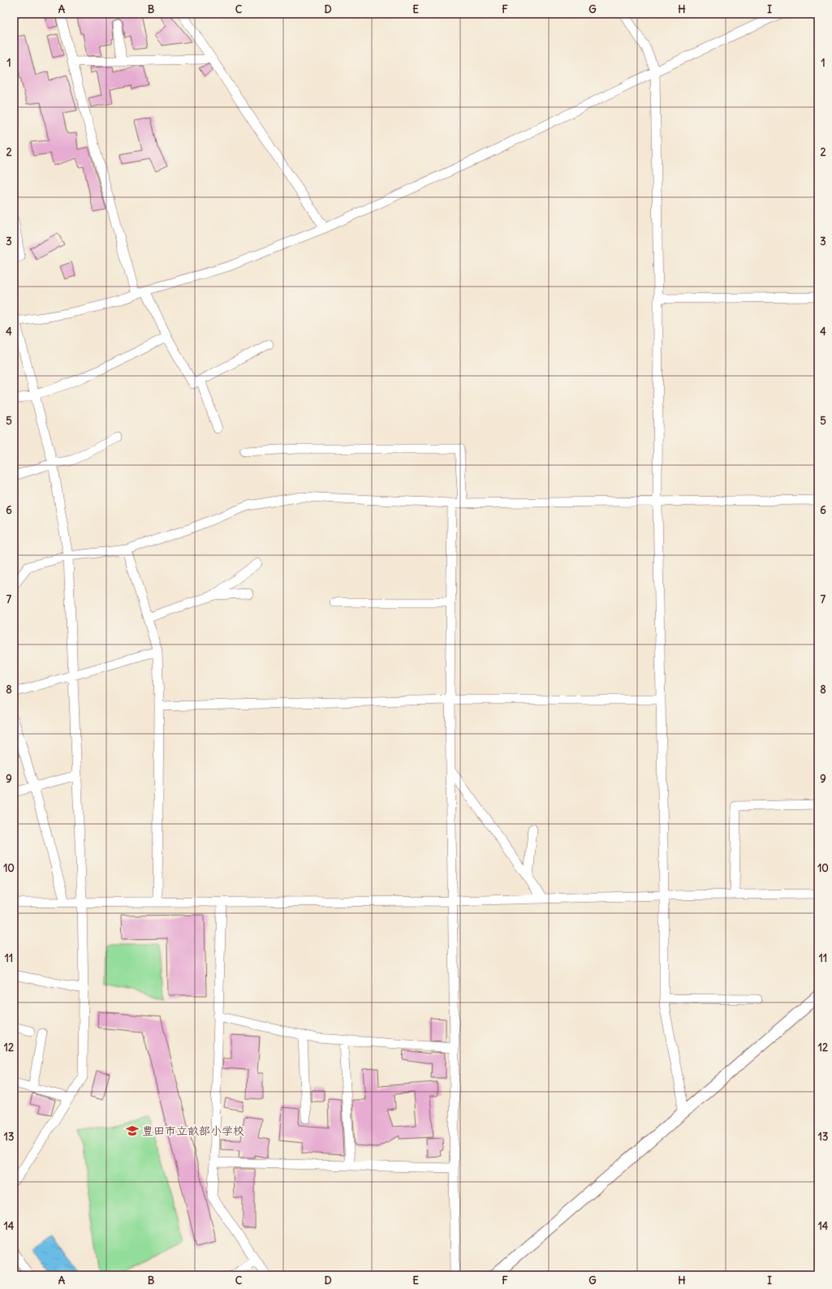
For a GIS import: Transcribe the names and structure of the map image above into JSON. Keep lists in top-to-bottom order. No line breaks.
{"places":{"school or university":["豊田市立畝部小学校"]},"grid":{"columns":["A","B","C","D","E","F","G","H","I"],"rows":["1","2","3","4","5","6","7","8","9","10","11","12","13","14"]}}
